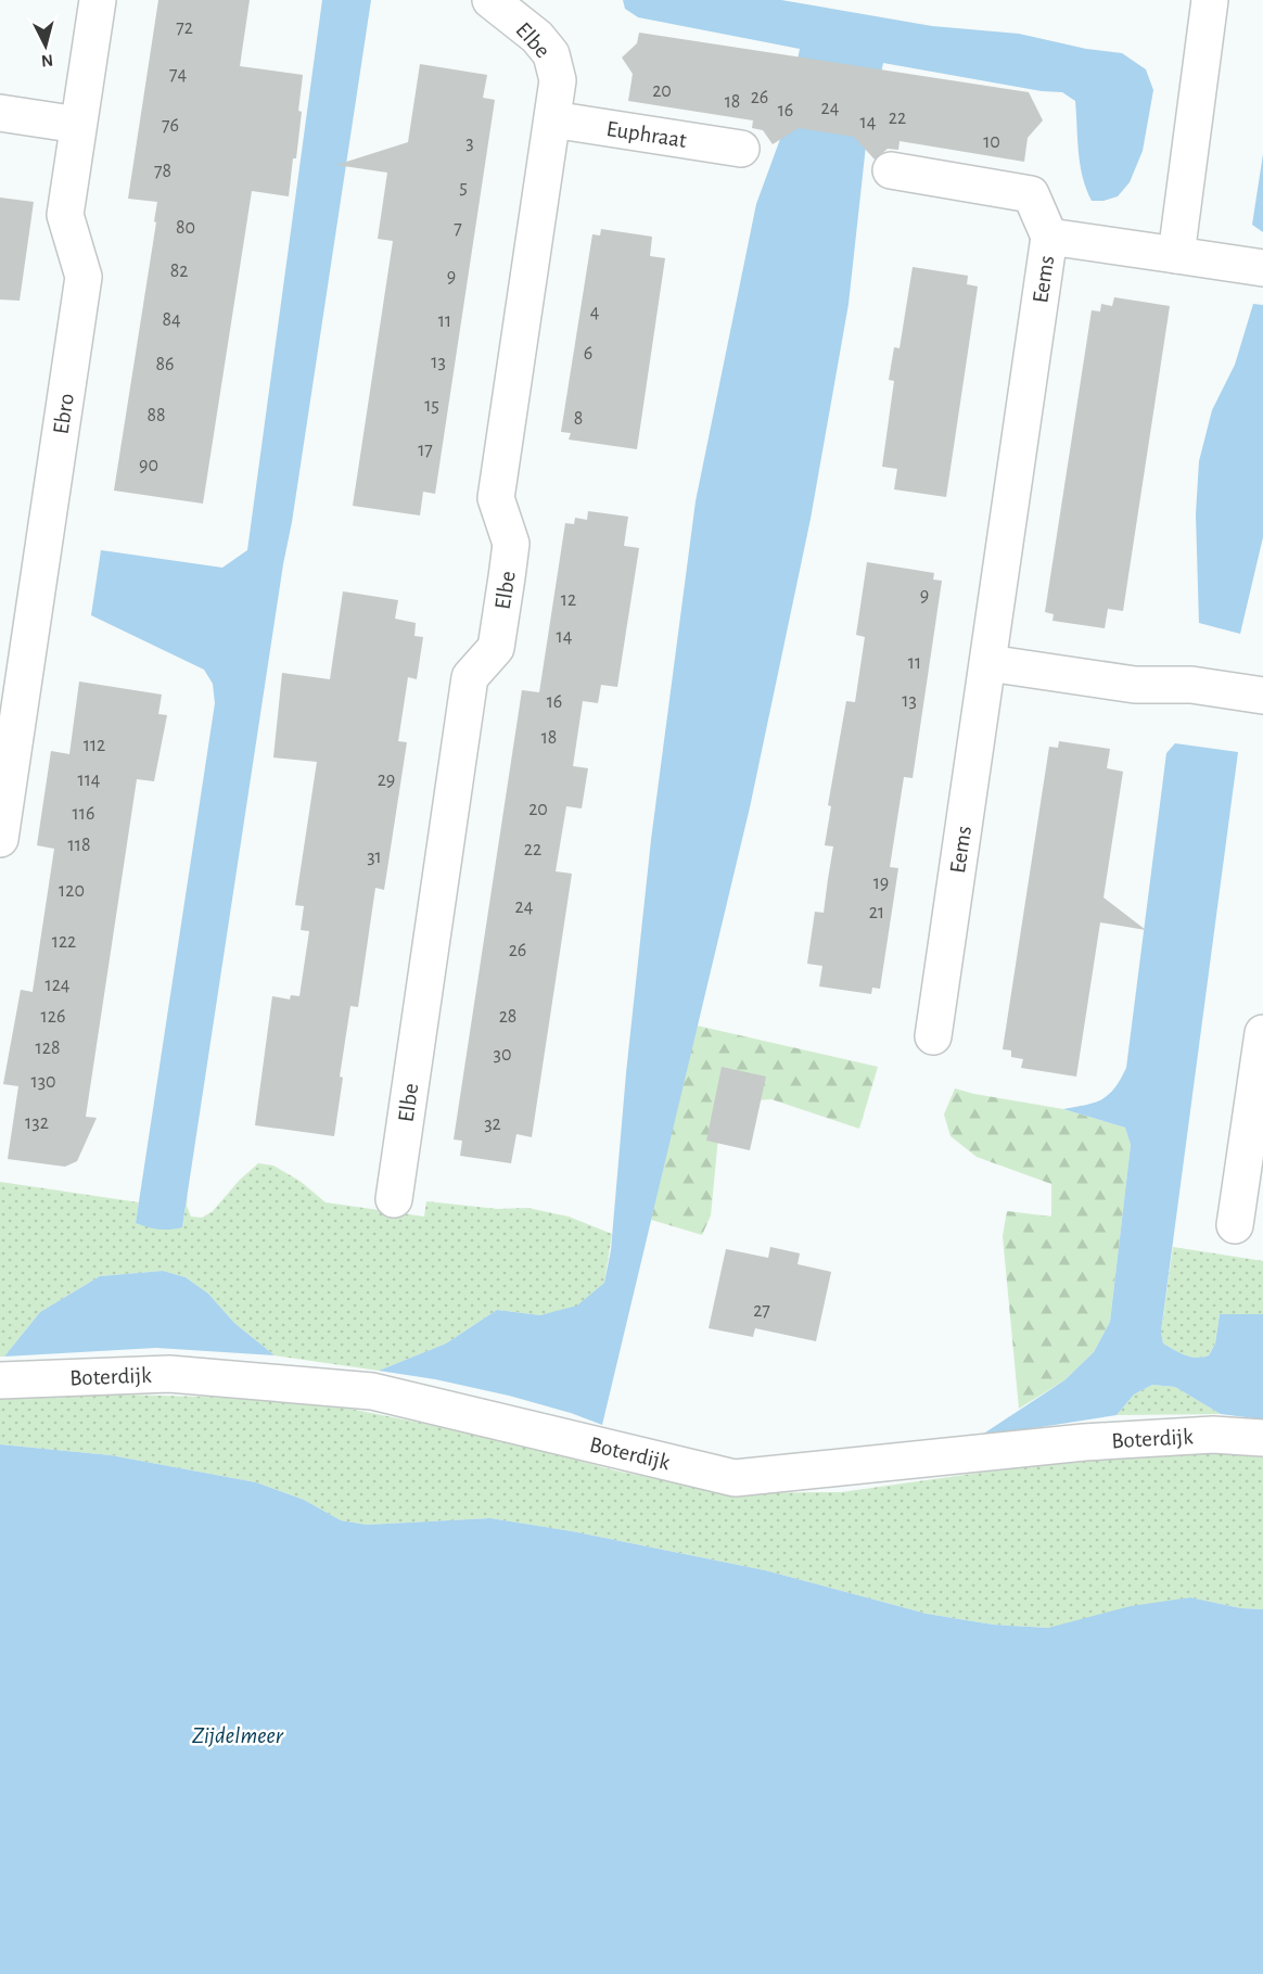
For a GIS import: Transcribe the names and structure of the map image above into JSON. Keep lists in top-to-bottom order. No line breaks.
{"streets":{"street":["Elbe","Euphraat","Eems","Ebro","Boterdijk"]},"crossings":[["Elbe","Euphraat"]],"water":["Zijdelmeer"],"house_numbers":["72","74","20","26","18","24","16","22","14","76","10","3","78","5","80","7","82","9","4","84","11","6","13","86","15","88","8","17","90","9","12","14","11","13","16","18","112","114","29","20","116","118","22","31","19","120","24","21","122","26","124","126","28","128","30","130","132","32","27"],"north":"bottom"}
